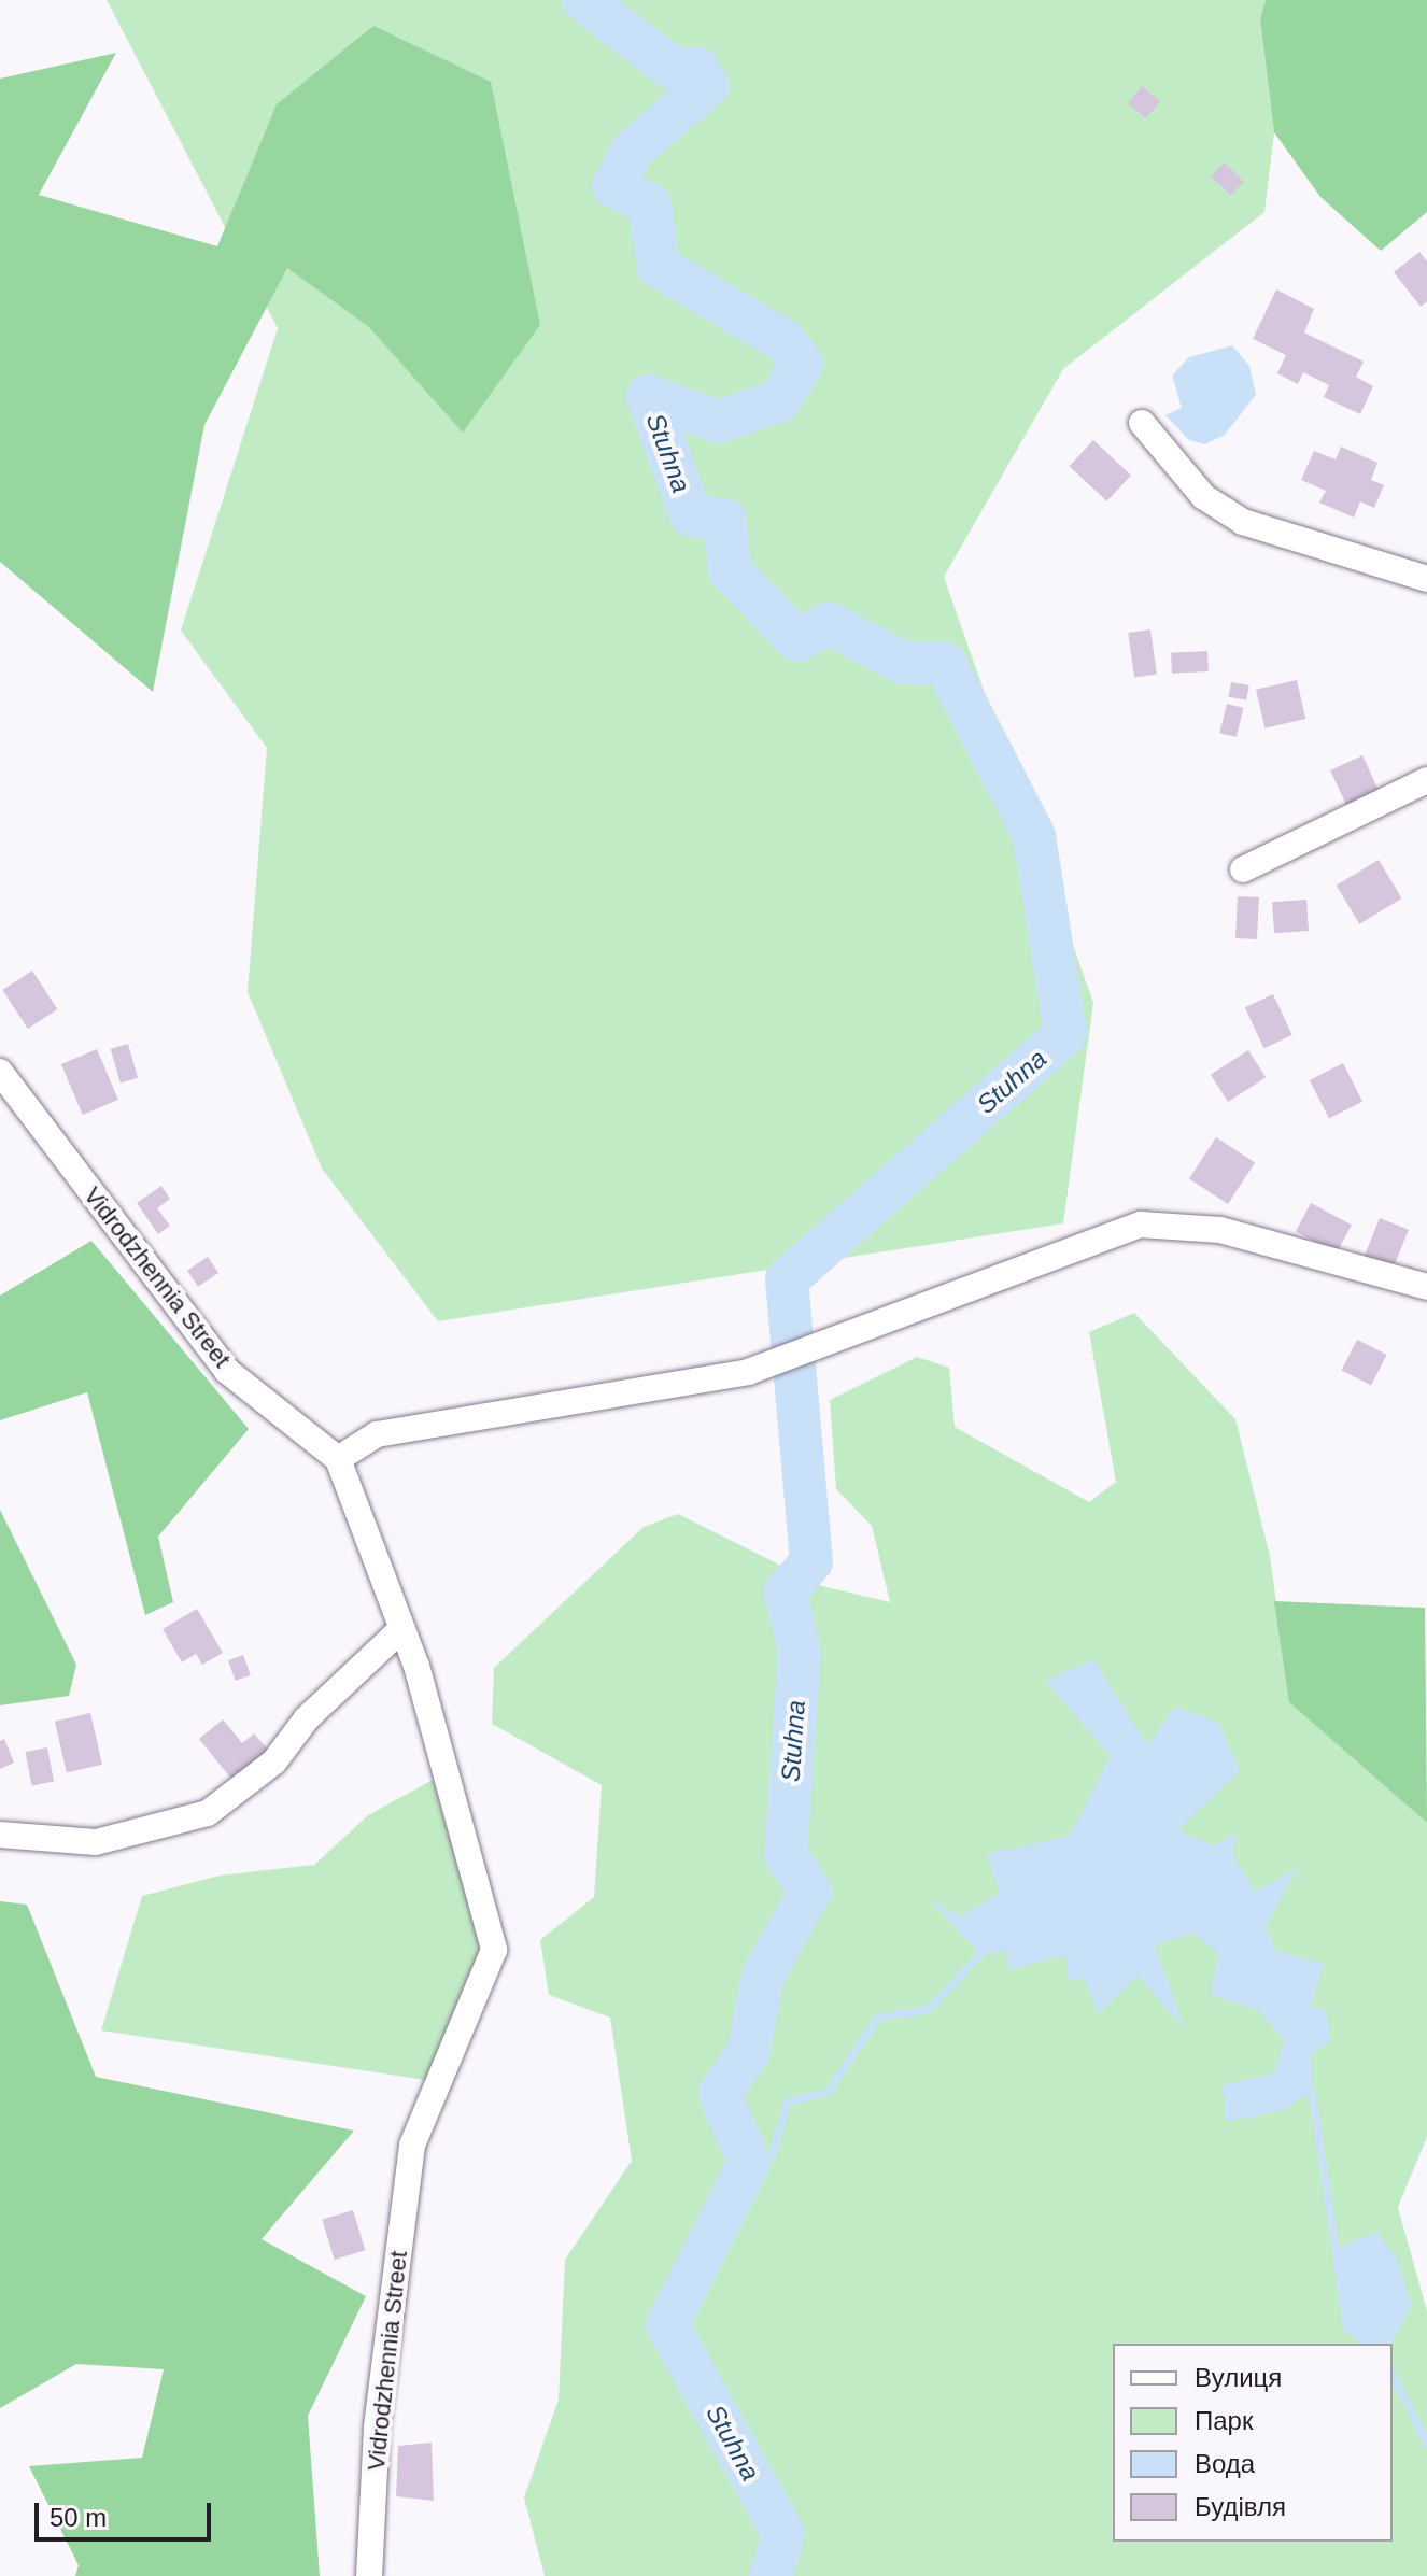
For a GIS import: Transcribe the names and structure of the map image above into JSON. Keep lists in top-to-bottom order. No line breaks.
{"streets":{"street":["Vidrodzhennia Street"]},"water":["Stuhna"],"legend":["Вулиця","Парк","Вода","Будівля"],"scale_bar":"50 m"}
